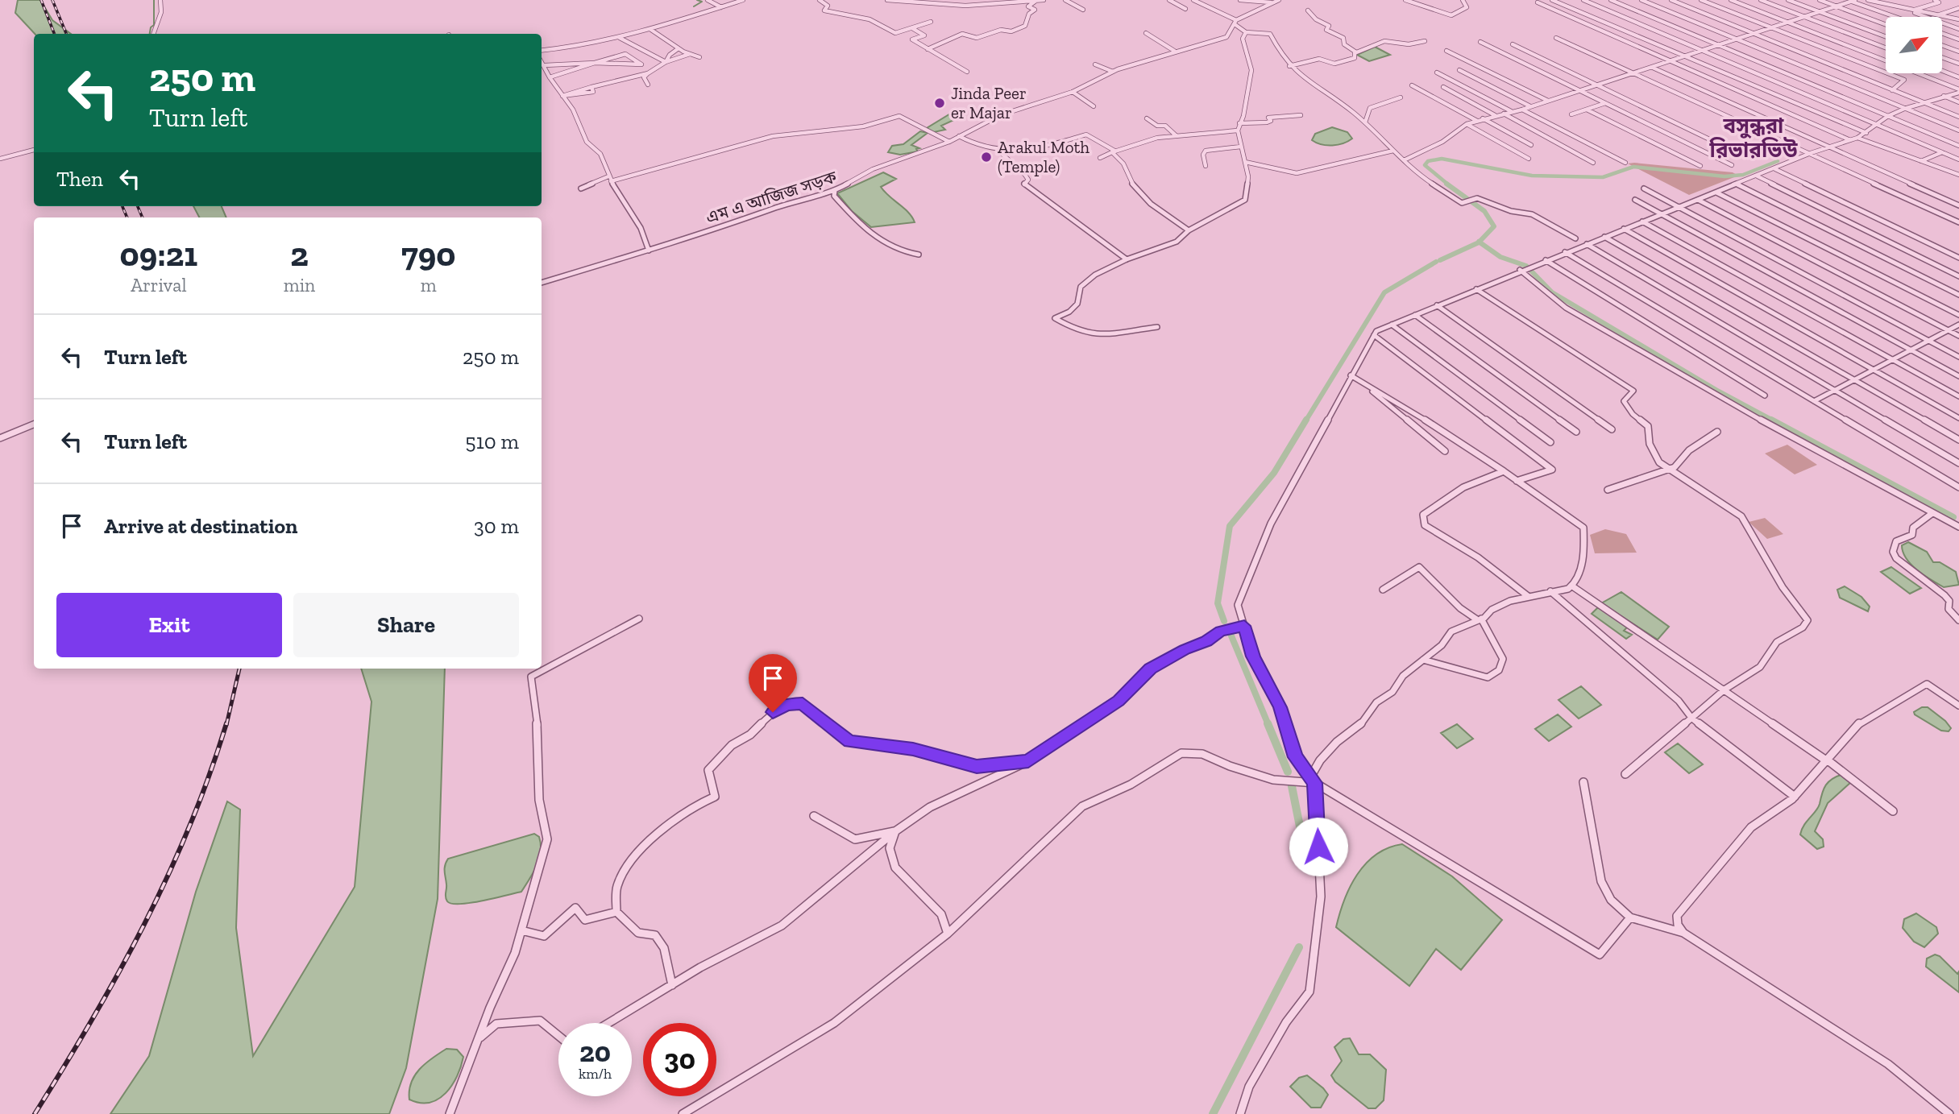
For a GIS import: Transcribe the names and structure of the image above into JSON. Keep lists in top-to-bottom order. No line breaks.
{"streets":{"street":["এম এ আজিজ সড়ক"]},"districts":["বসুন্ধরা রিভারভিউ"],"places":["Jinda Peer er Majar","Arakul Moth (Temple)"],"north":"top right","page":{"turn":["250 m","Turn left"],"then":"Then","eta":["09:21","Arrival","2","min","790","m"],"list":[{"name":"Turn left","value":"250 m"},{"name":"Turn left","value":"510 m"},{"name":"Arrive at destination","value":"30 m"}],"buttons":["Exit","Share"],"speed":"20 km/h","limit":"30"}}
